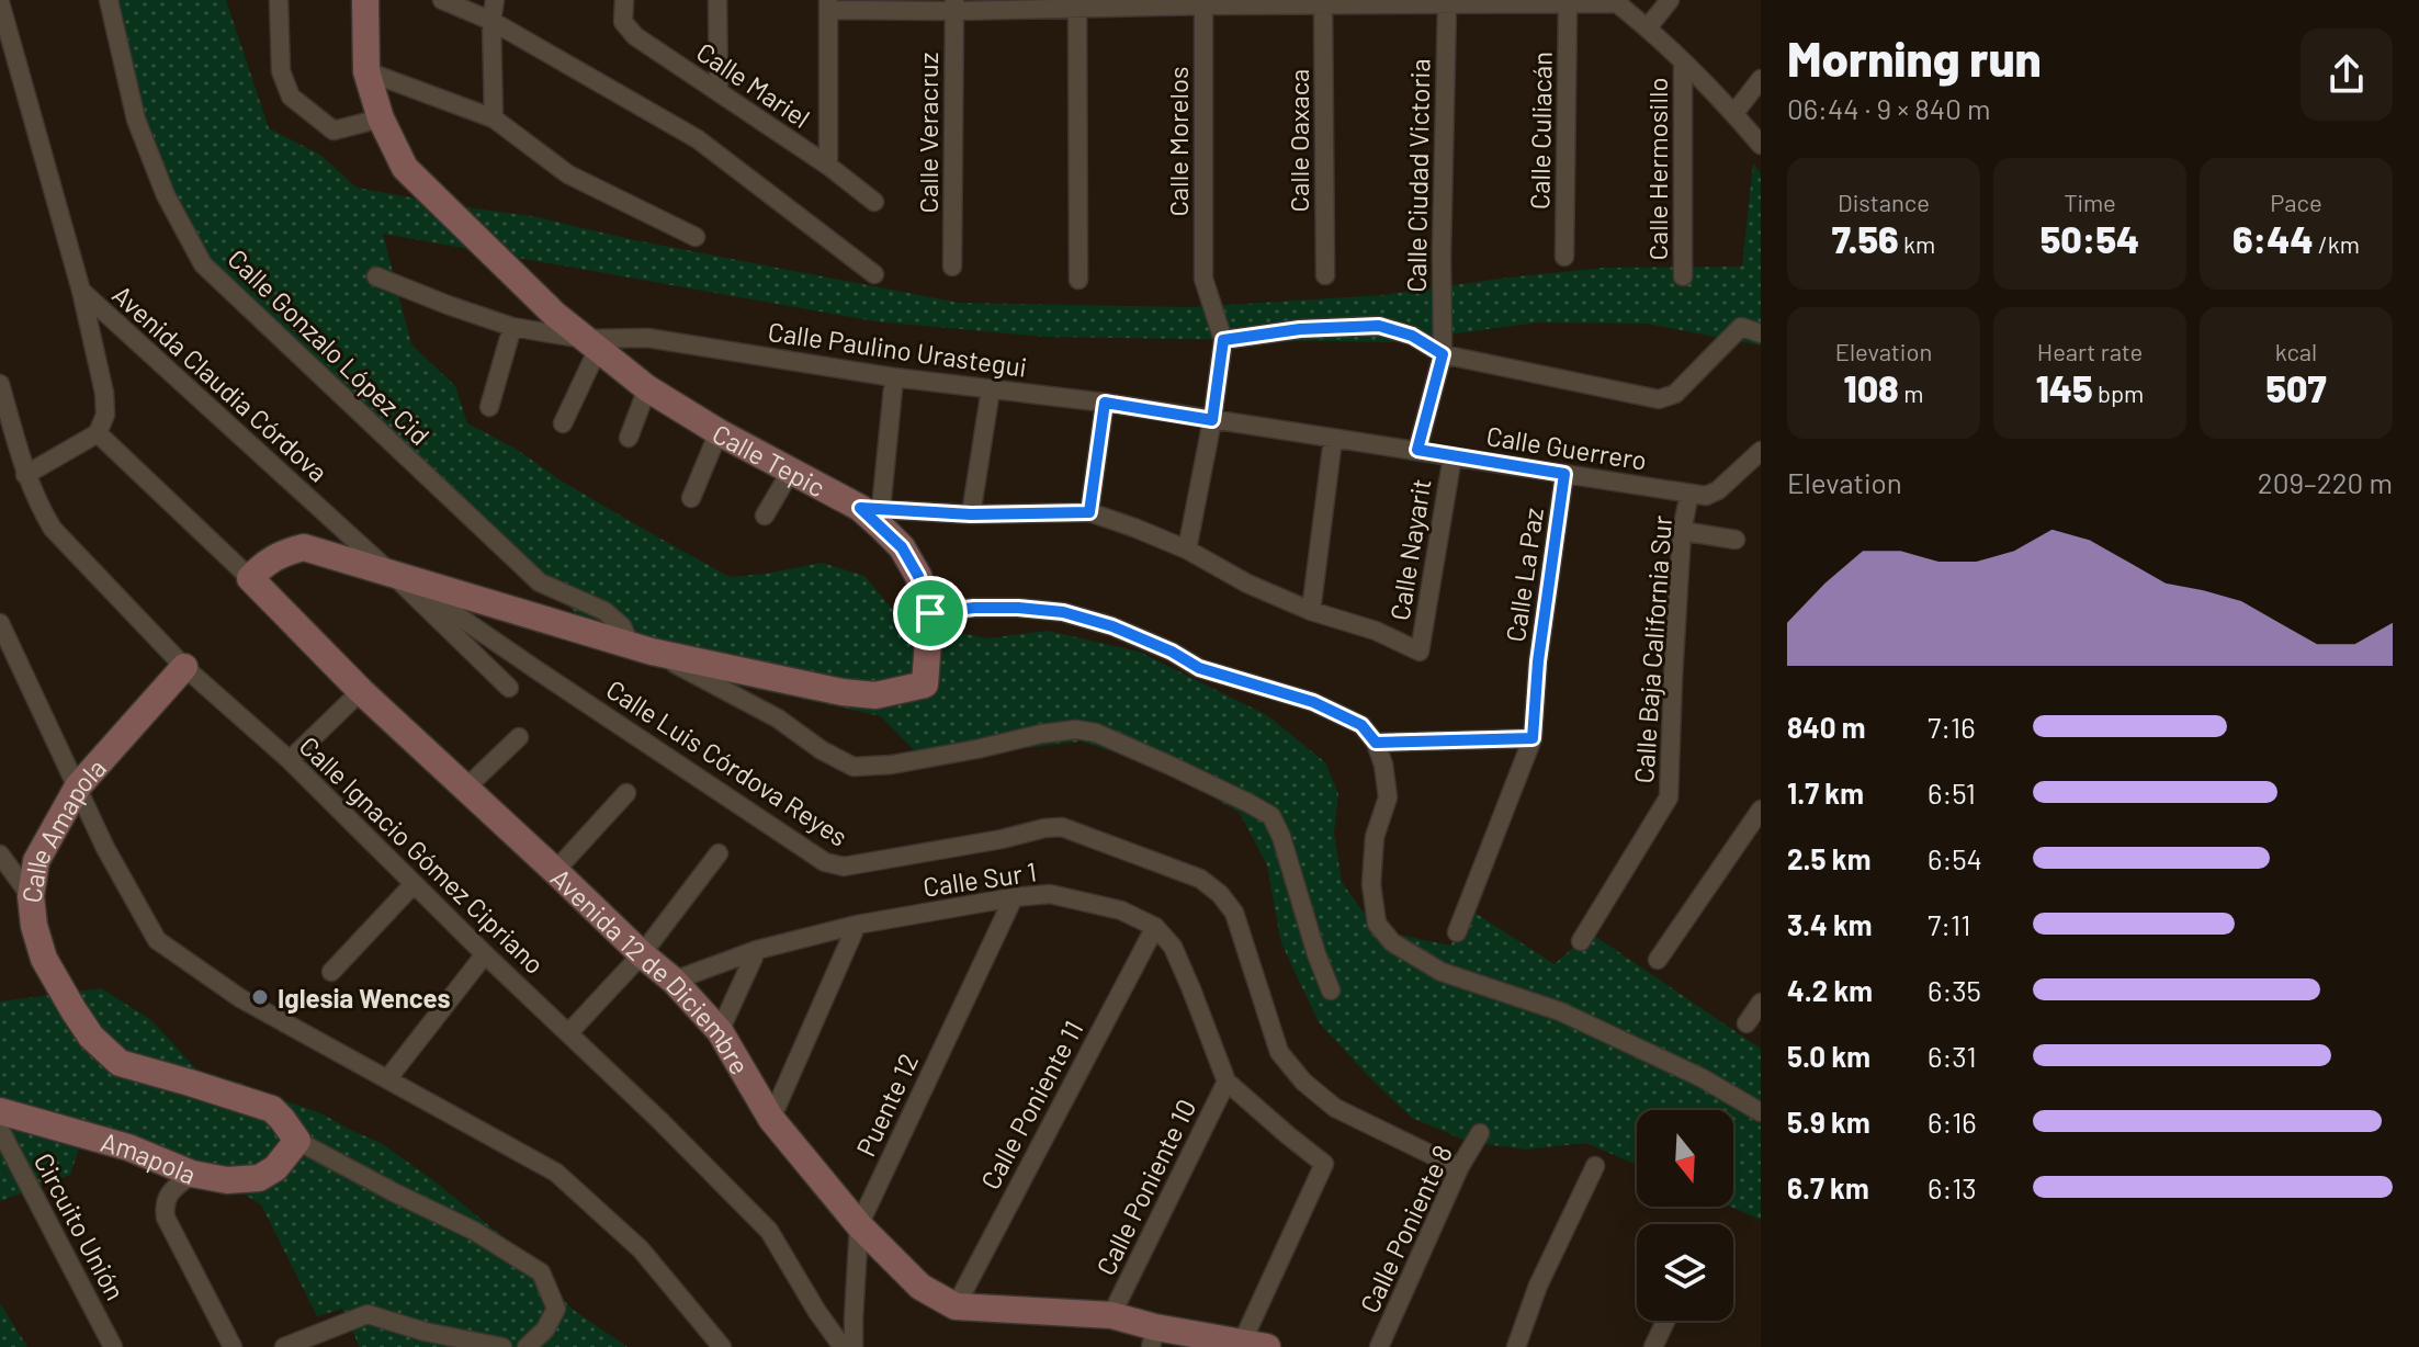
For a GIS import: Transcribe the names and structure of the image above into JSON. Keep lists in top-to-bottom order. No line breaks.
{"streets":{"street":["Calle Mariel","Calle Culiacán","Calle Veracruz","Calle Oaxaca","Calle Morelos","Calle Hermosillo","Calle Ciudad Victoria","Calle Gonzalo López Cid","Calle Paulino Urastegui","Avenida Claudia Córdova","Calle Guerrero","Calle Tepic","Calle Nayarit","Calle La Paz","Calle Baja California Sur","Calle Luis Córdova Reyes","Calle Amapola","Calle Ignacio Gómez Cipriano","Calle Sur 1","Avenida 12 de Diciembre","Puente 12","Calle Poniente 11","Amapola","Calle Poniente 10","Circuito Unión","Calle Poniente 8"]},"crossings":[["Calle Ciudad Victoria","Calle Paulino Urastegui"],["Calle Ciudad Victoria","Calle Guerrero"],["Calle Paulino Urastegui","Calle Guerrero"],["Calle Paulino Urastegui","Calle Tepic"],["Calle Guerrero","Calle Nayarit"],["Calle Guerrero","Calle La Paz"],["Calle Guerrero","Calle Baja California Sur"],["Calle Tepic","Calle Nayarit"],["Calle Luis Córdova Reyes","Calle Poniente 8"],["Calle Amapola","Calle Ignacio Gómez Cipriano"],["Calle Amapola","Amapola"],["Calle Sur 1","Avenida 12 de Diciembre"],["Calle Sur 1","Puente 12"],["Calle Sur 1","Calle Poniente 11"],["Avenida 12 de Diciembre","Puente 12"],["Avenida 12 de Diciembre","Calle Poniente 11"],["Avenida 12 de Diciembre","Calle Poniente 10"]],"places":["Iglesia Wences"],"north":"bottom","page":{"heading":["Morning run","06:44 · 9 × 840 m"],"stats":[["Distance","7.56 km"],["Time","50:54"],["Pace","6:44 /km"],["Elevation","108 m"],["Heart rate","145 bpm"],["kcal","507"]],"chart":["Elevation","209–220 m"],"list":[{"name":"840 m","note":"7:16"},{"name":"1.7 km","note":"6:51"},{"name":"2.5 km","note":"6:54"},{"name":"3.4 km","note":"7:11"},{"name":"4.2 km","note":"6:35"},{"name":"5.0 km","note":"6:31"},{"name":"5.9 km","note":"6:16"},{"name":"6.7 km","note":"6:13"}]}}
